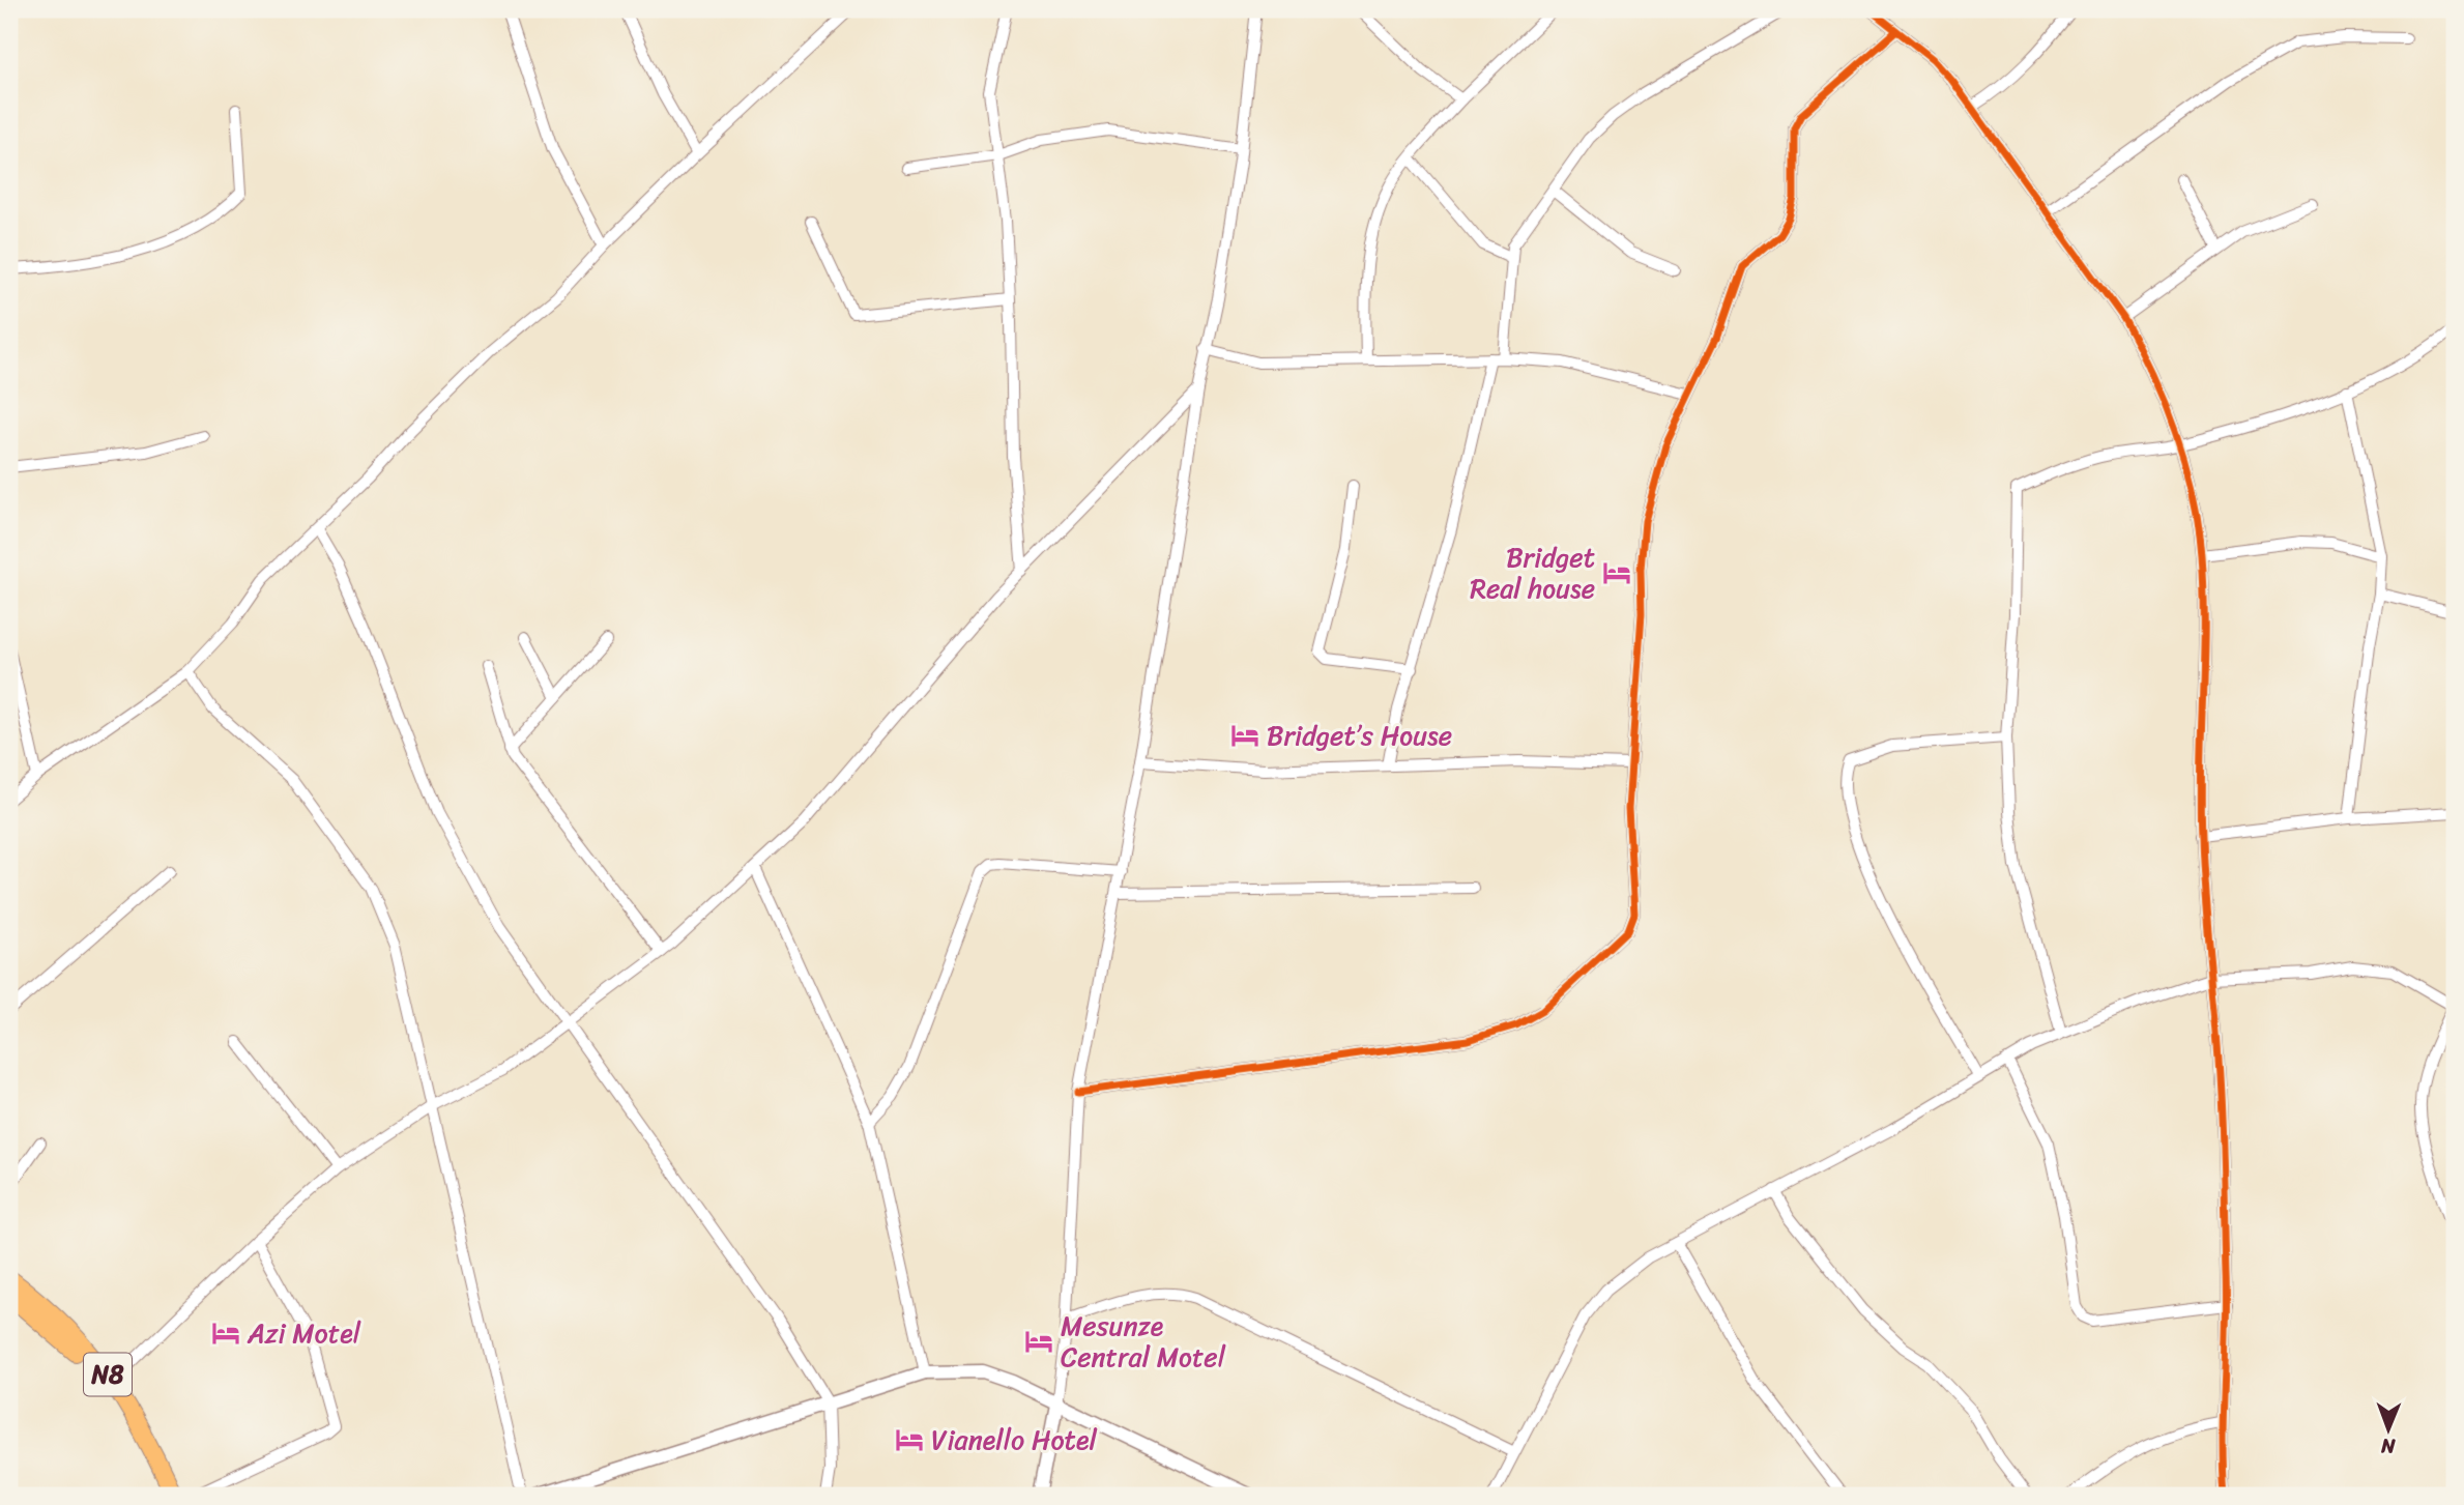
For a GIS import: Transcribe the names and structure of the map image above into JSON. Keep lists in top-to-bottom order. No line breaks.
{"streets":{"highway":["N8"]},"places":{"hotel":["Bridget Real house","Bridget’s House","Azi Motel","Mesunze Central Motel","Vianello Hotel"]},"north":"bottom"}
